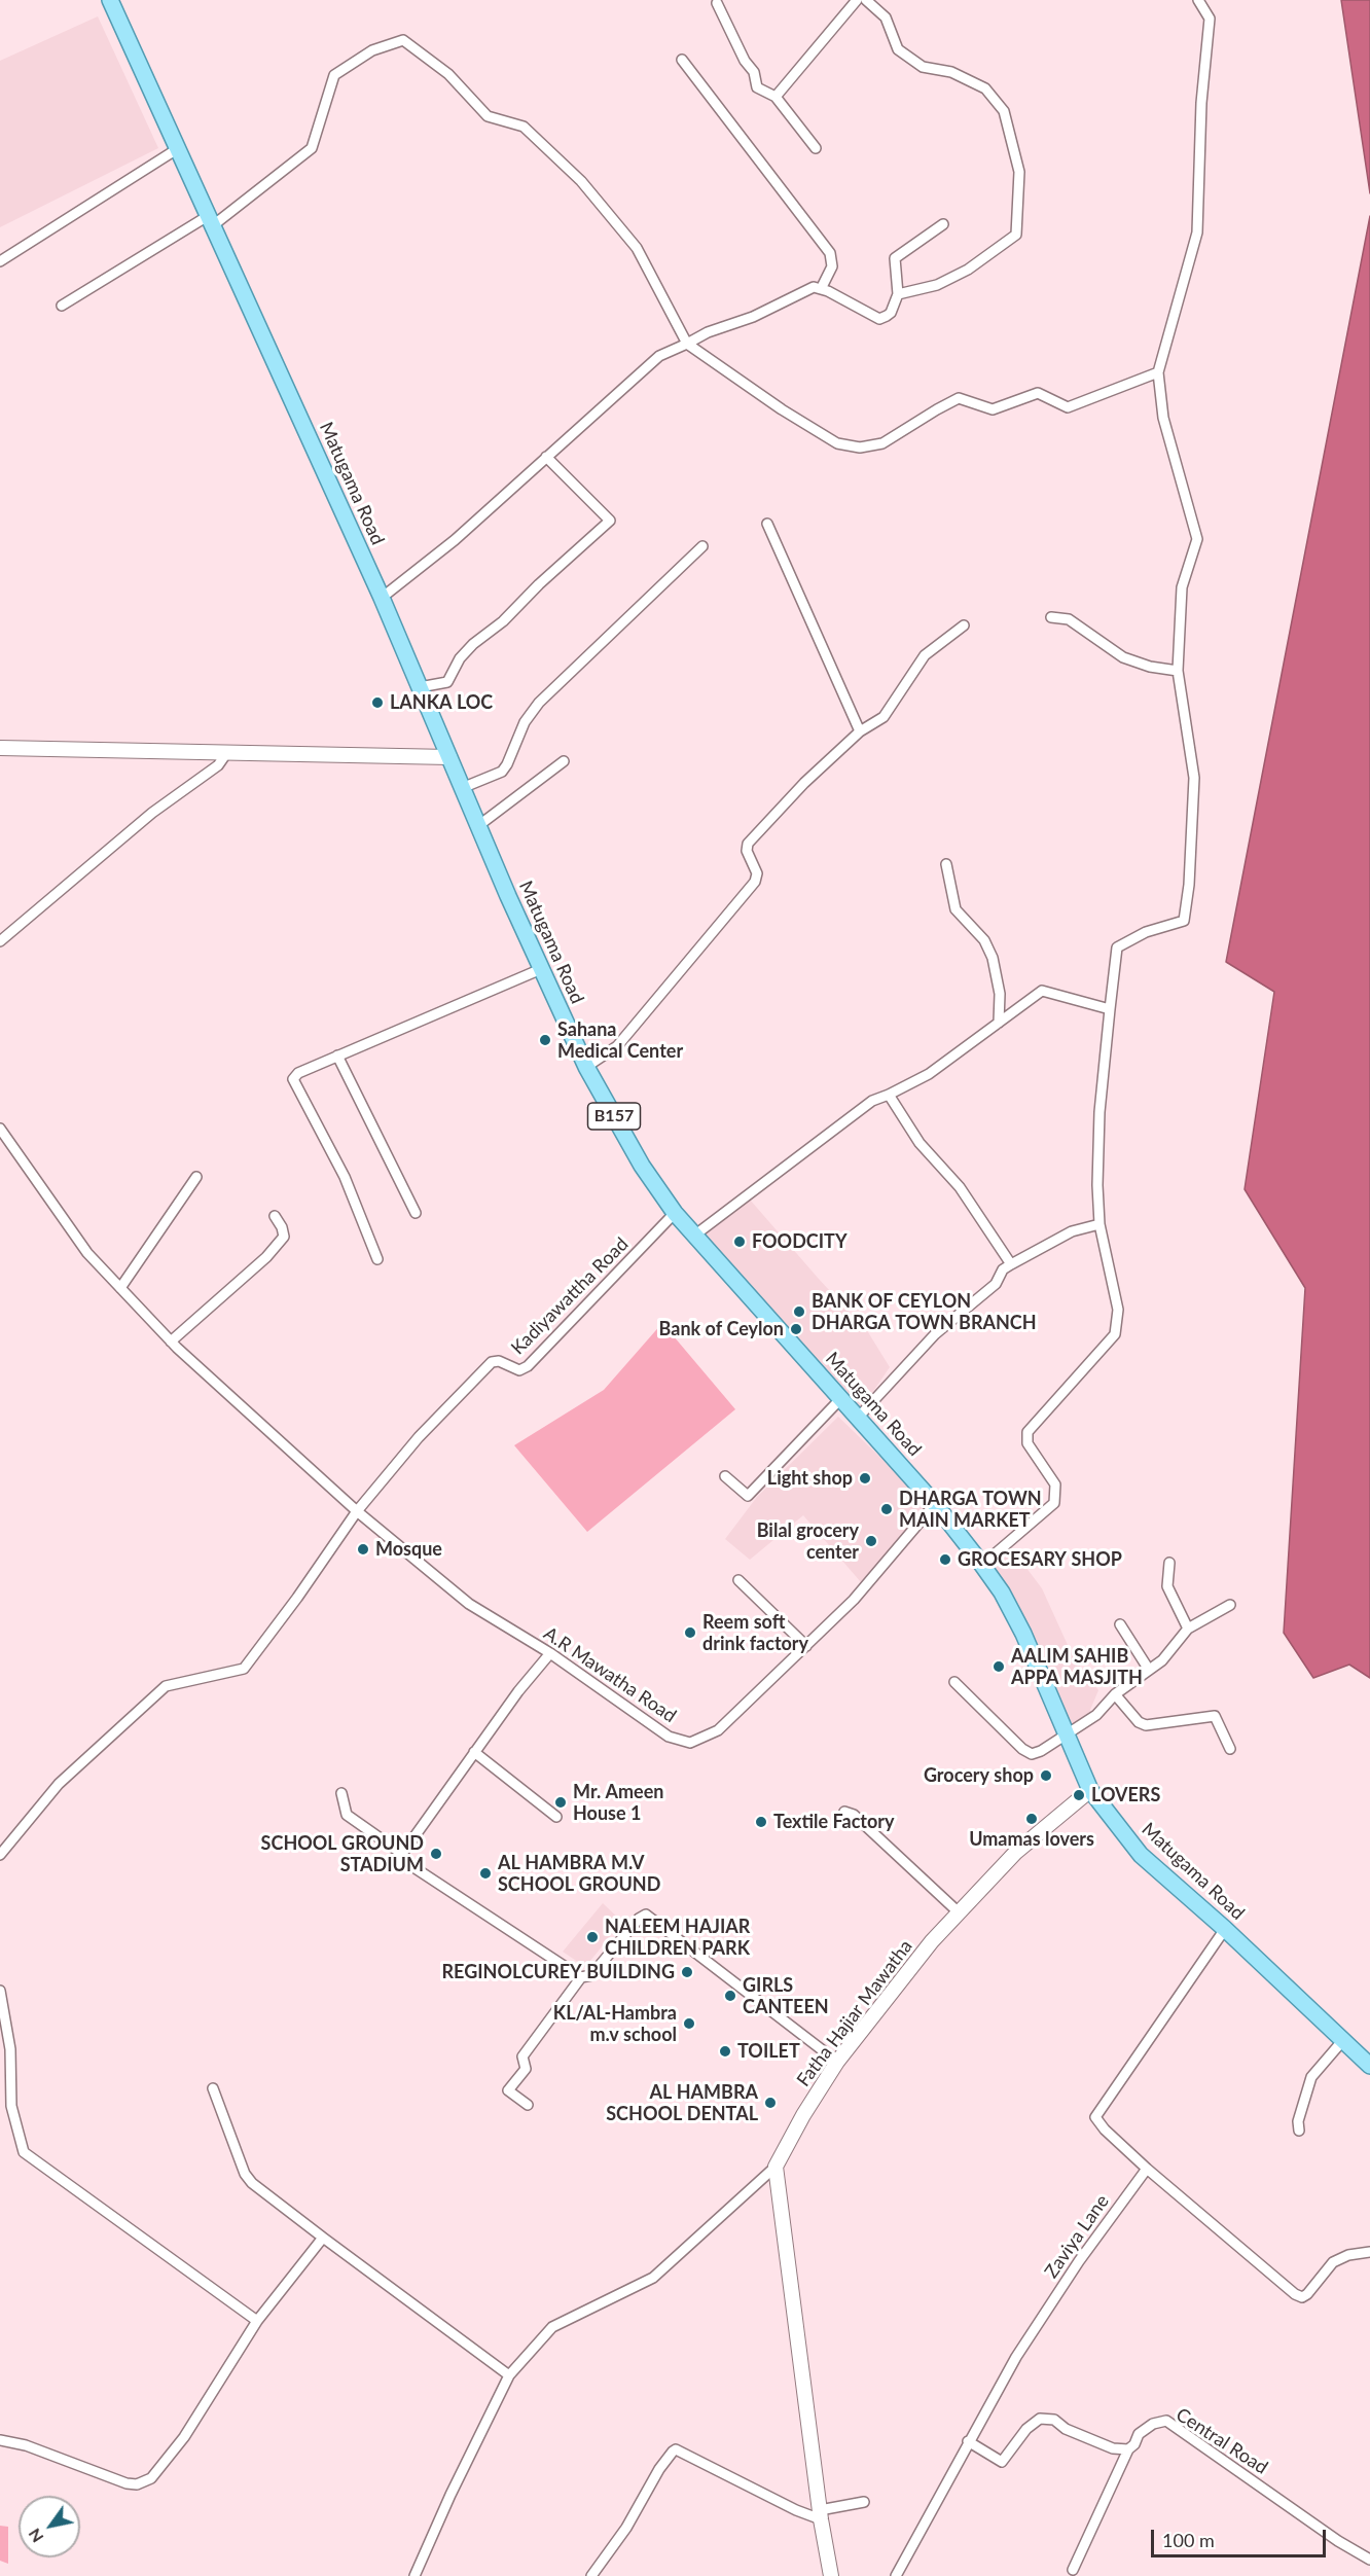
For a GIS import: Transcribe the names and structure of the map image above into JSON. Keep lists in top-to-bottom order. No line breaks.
{"streets":{"main road":["Matugama Road","B157"],"street":["Kadiyawattha Road","A.R Mawatha Road","Fatha Hajiar Mawatha","Zaviya Lane","Central Road"]},"crossings":[["Matugama Road","Kadiyawattha Road"],["Matugama Road","A.R Mawatha Road"],["Matugama Road","Fatha Hajiar Mawatha"],["Kadiyawattha Road","A.R Mawatha Road"]],"places":["LANKA LOC","Sahana Medical Center","FOODCITY","BANK OF CEYLON DHARGA TOWN BRANCH","Bank of Ceylon","Light shop","DHARGA TOWN MAIN MARKET","Bilal grocery center","Mosque","GROCESARY SHOP","Reem soft drink factory","AALIM SAHIB APPA MASJITH","Grocery shop","LOVERS","Mr. Ameen House 1","Umamas lovers","Textile Factory","SCHOOL GROUND STADIUM","AL HAMBRA M.V SCHOOL GROUND","NALEEM HAJIAR CHILDREN PARK","REGINOLCUREY BUILDING","GIRLS CANTEEN","KL/AL-Hambra m.v school","TOILET","AL HAMBRA SCHOOL DENTAL"],"scale_bar":"100 m","north":"bottom left"}
